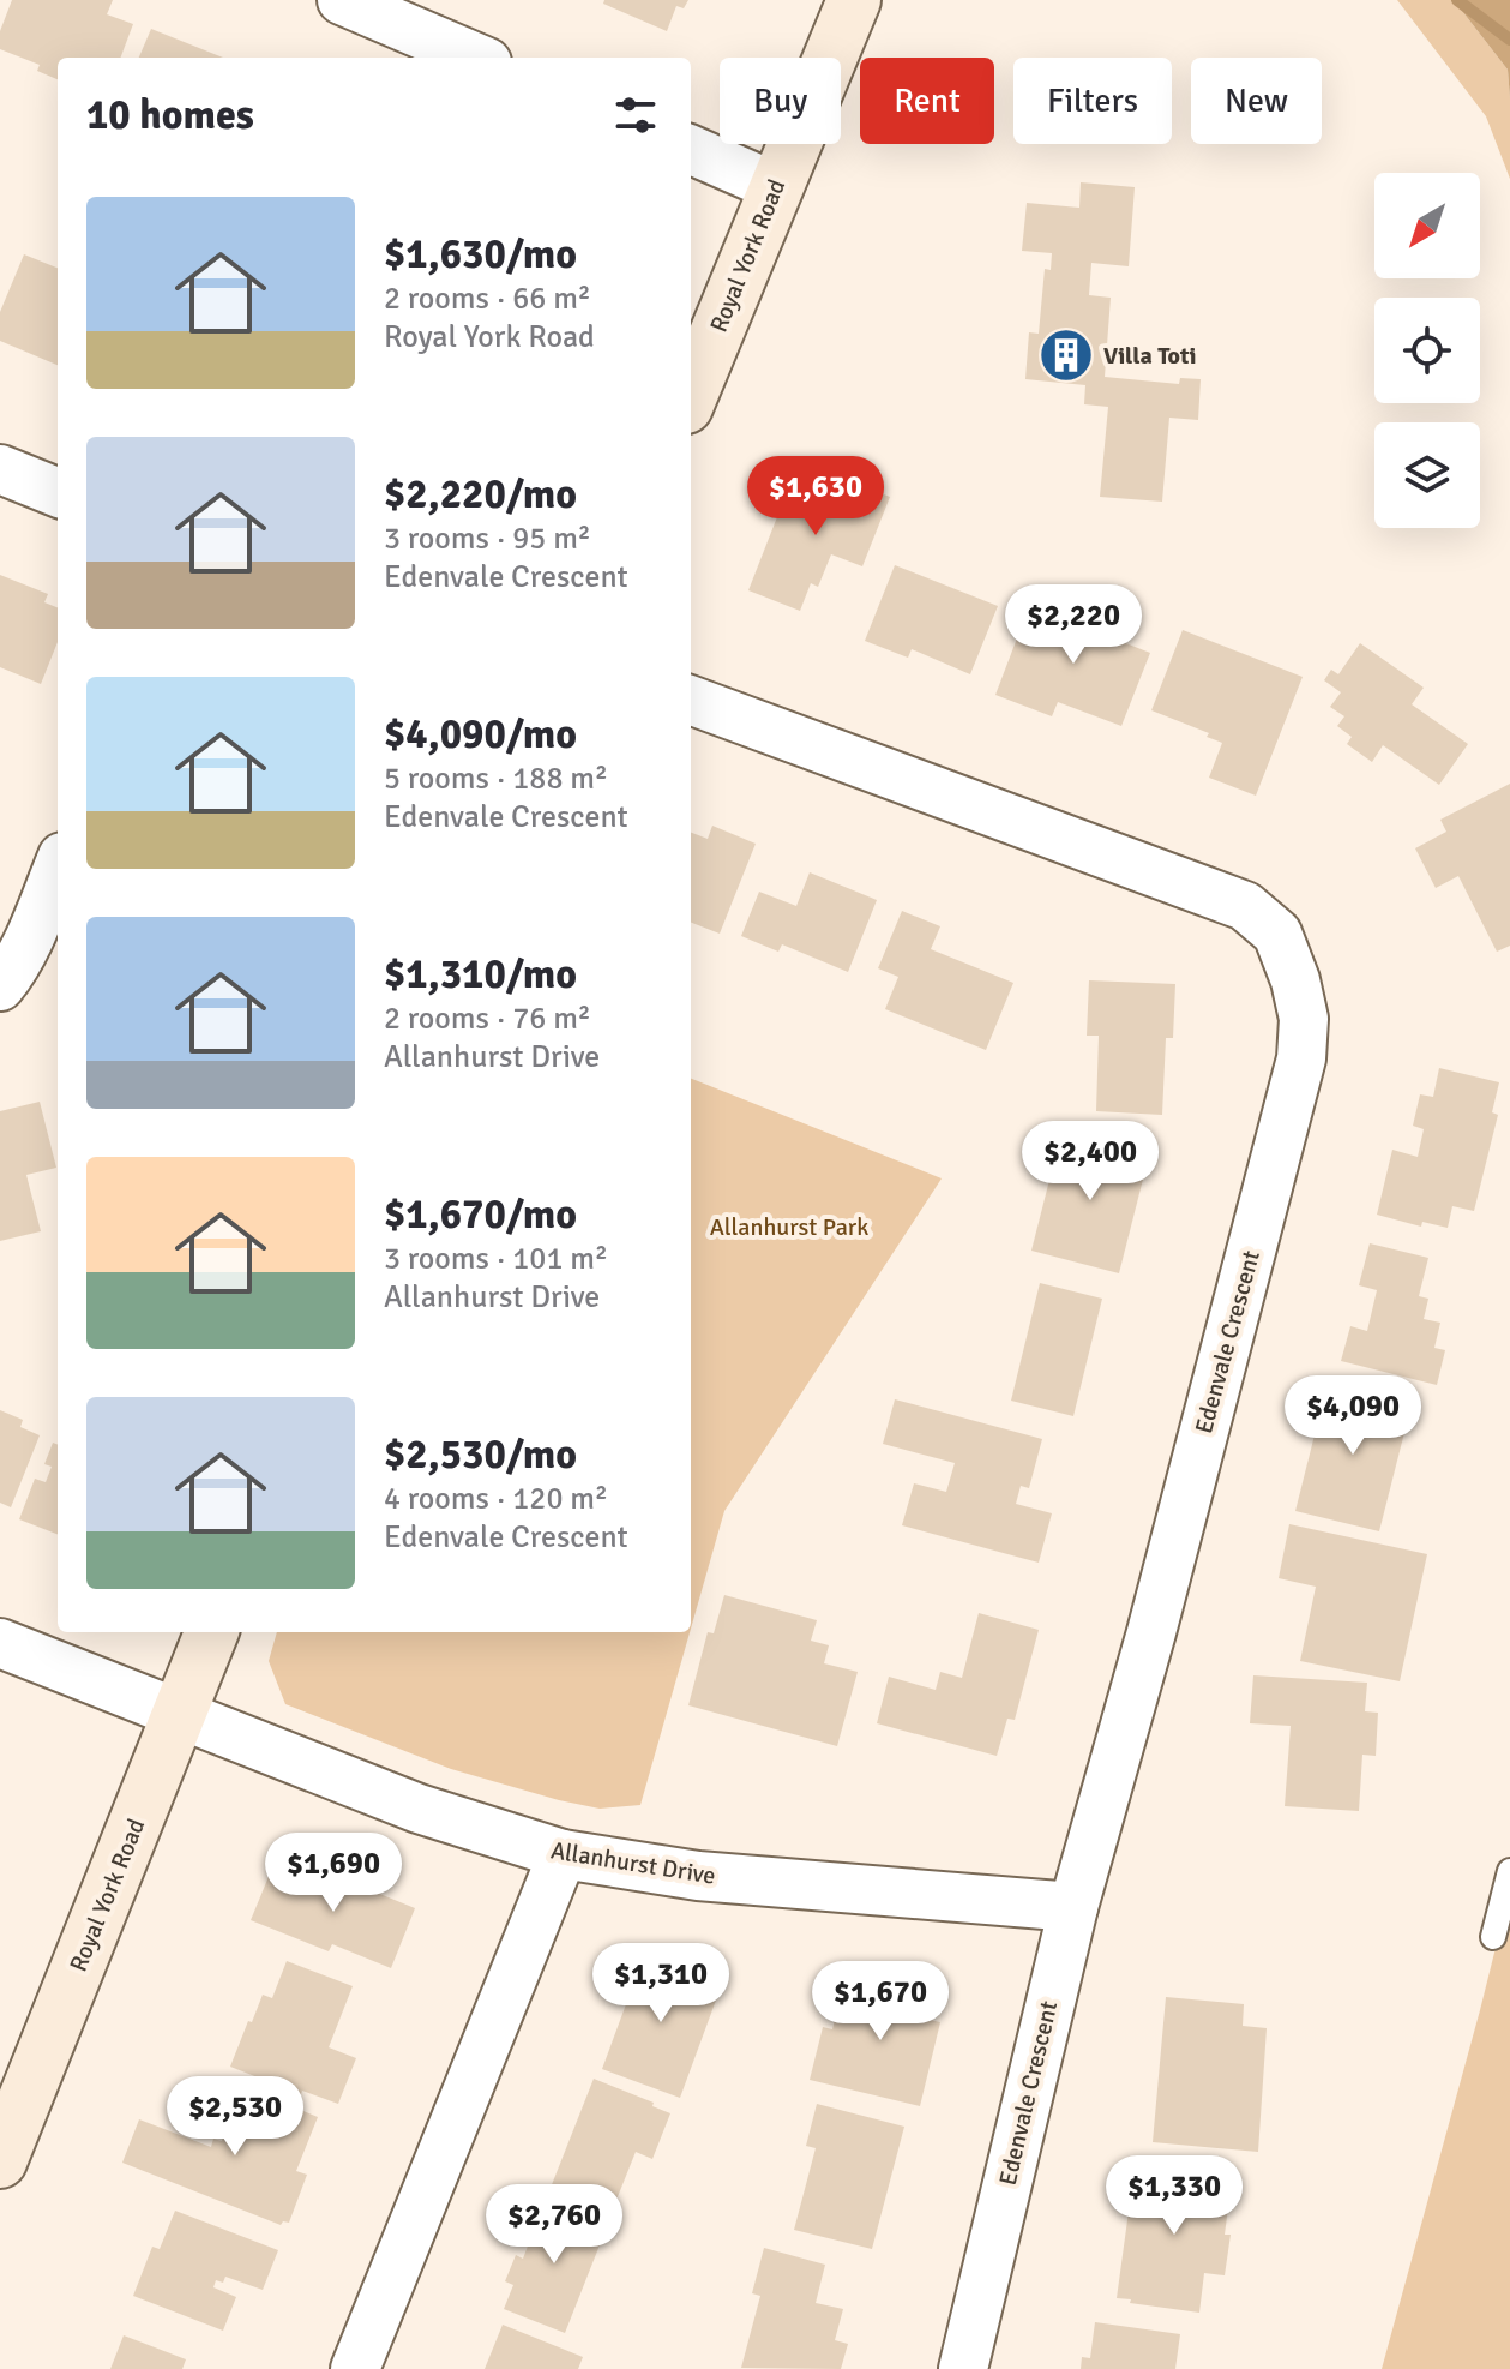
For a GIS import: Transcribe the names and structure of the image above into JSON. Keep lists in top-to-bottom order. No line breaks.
{"streets":{"main road":["Royal York Road"],"street":["Edenvale Crescent","Allanhurst Drive"]},"crossings":[["Royal York Road","Allanhurst Drive"],["Edenvale Crescent","Allanhurst Drive"]],"parks":["Allanhurst Park"],"places":{"building":["Villa Toti"]},"north":"bottom left","page":{"chip":["Buy","Rent","Filters","New"],"heading":"10 homes","list":[{"name":"$1,630/mo","note":"2 rooms · 66 m² · Royal York Road"},{"name":"$2,220/mo","note":"3 rooms · 95 m² · Edenvale Crescent"},{"name":"$4,090/mo","note":"5 rooms · 188 m² · Edenvale Crescent"},{"name":"$1,310/mo","note":"2 rooms · 76 m² · Allanhurst Drive"},{"name":"$1,670/mo","note":"3 rooms · 101 m² · Allanhurst Drive"},{"name":"$2,530/mo","note":"4 rooms · 120 m² · Edenvale Crescent"}],"price":["$1,630","$2,220","$2,400","$4,090","$1,690","$1,310","$1,670","$2,530","$1,330","$2,760"]}}
